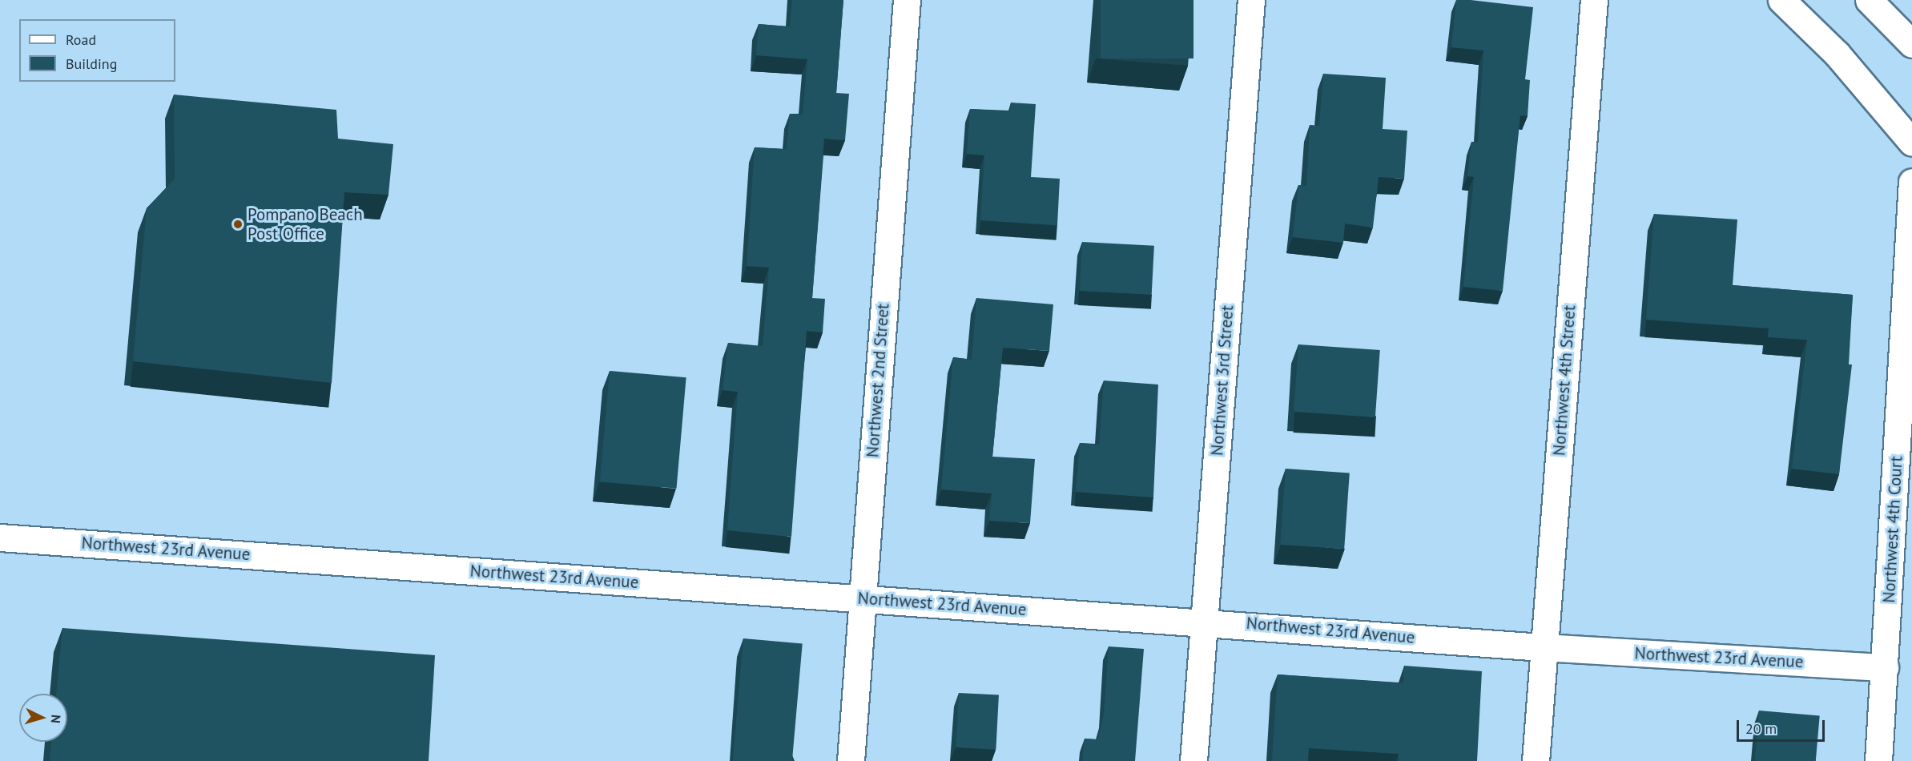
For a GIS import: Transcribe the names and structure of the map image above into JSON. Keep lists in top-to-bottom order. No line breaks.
{"streets":{"street":["Northwest 2nd Street","Northwest 3rd Street","Northwest 4th Street","Northwest 4th Court","Northwest 23rd Avenue"]},"crossings":[["Northwest 2nd Street","Northwest 23rd Avenue"],["Northwest 3rd Street","Northwest 23rd Avenue"],["Northwest 4th Street","Northwest 23rd Avenue"],["Northwest 4th Court","Northwest 23rd Avenue"]],"places":["Pompano Beach Post Office"],"legend":["Road","Building"],"scale_bar":"20 m","north":"right"}
